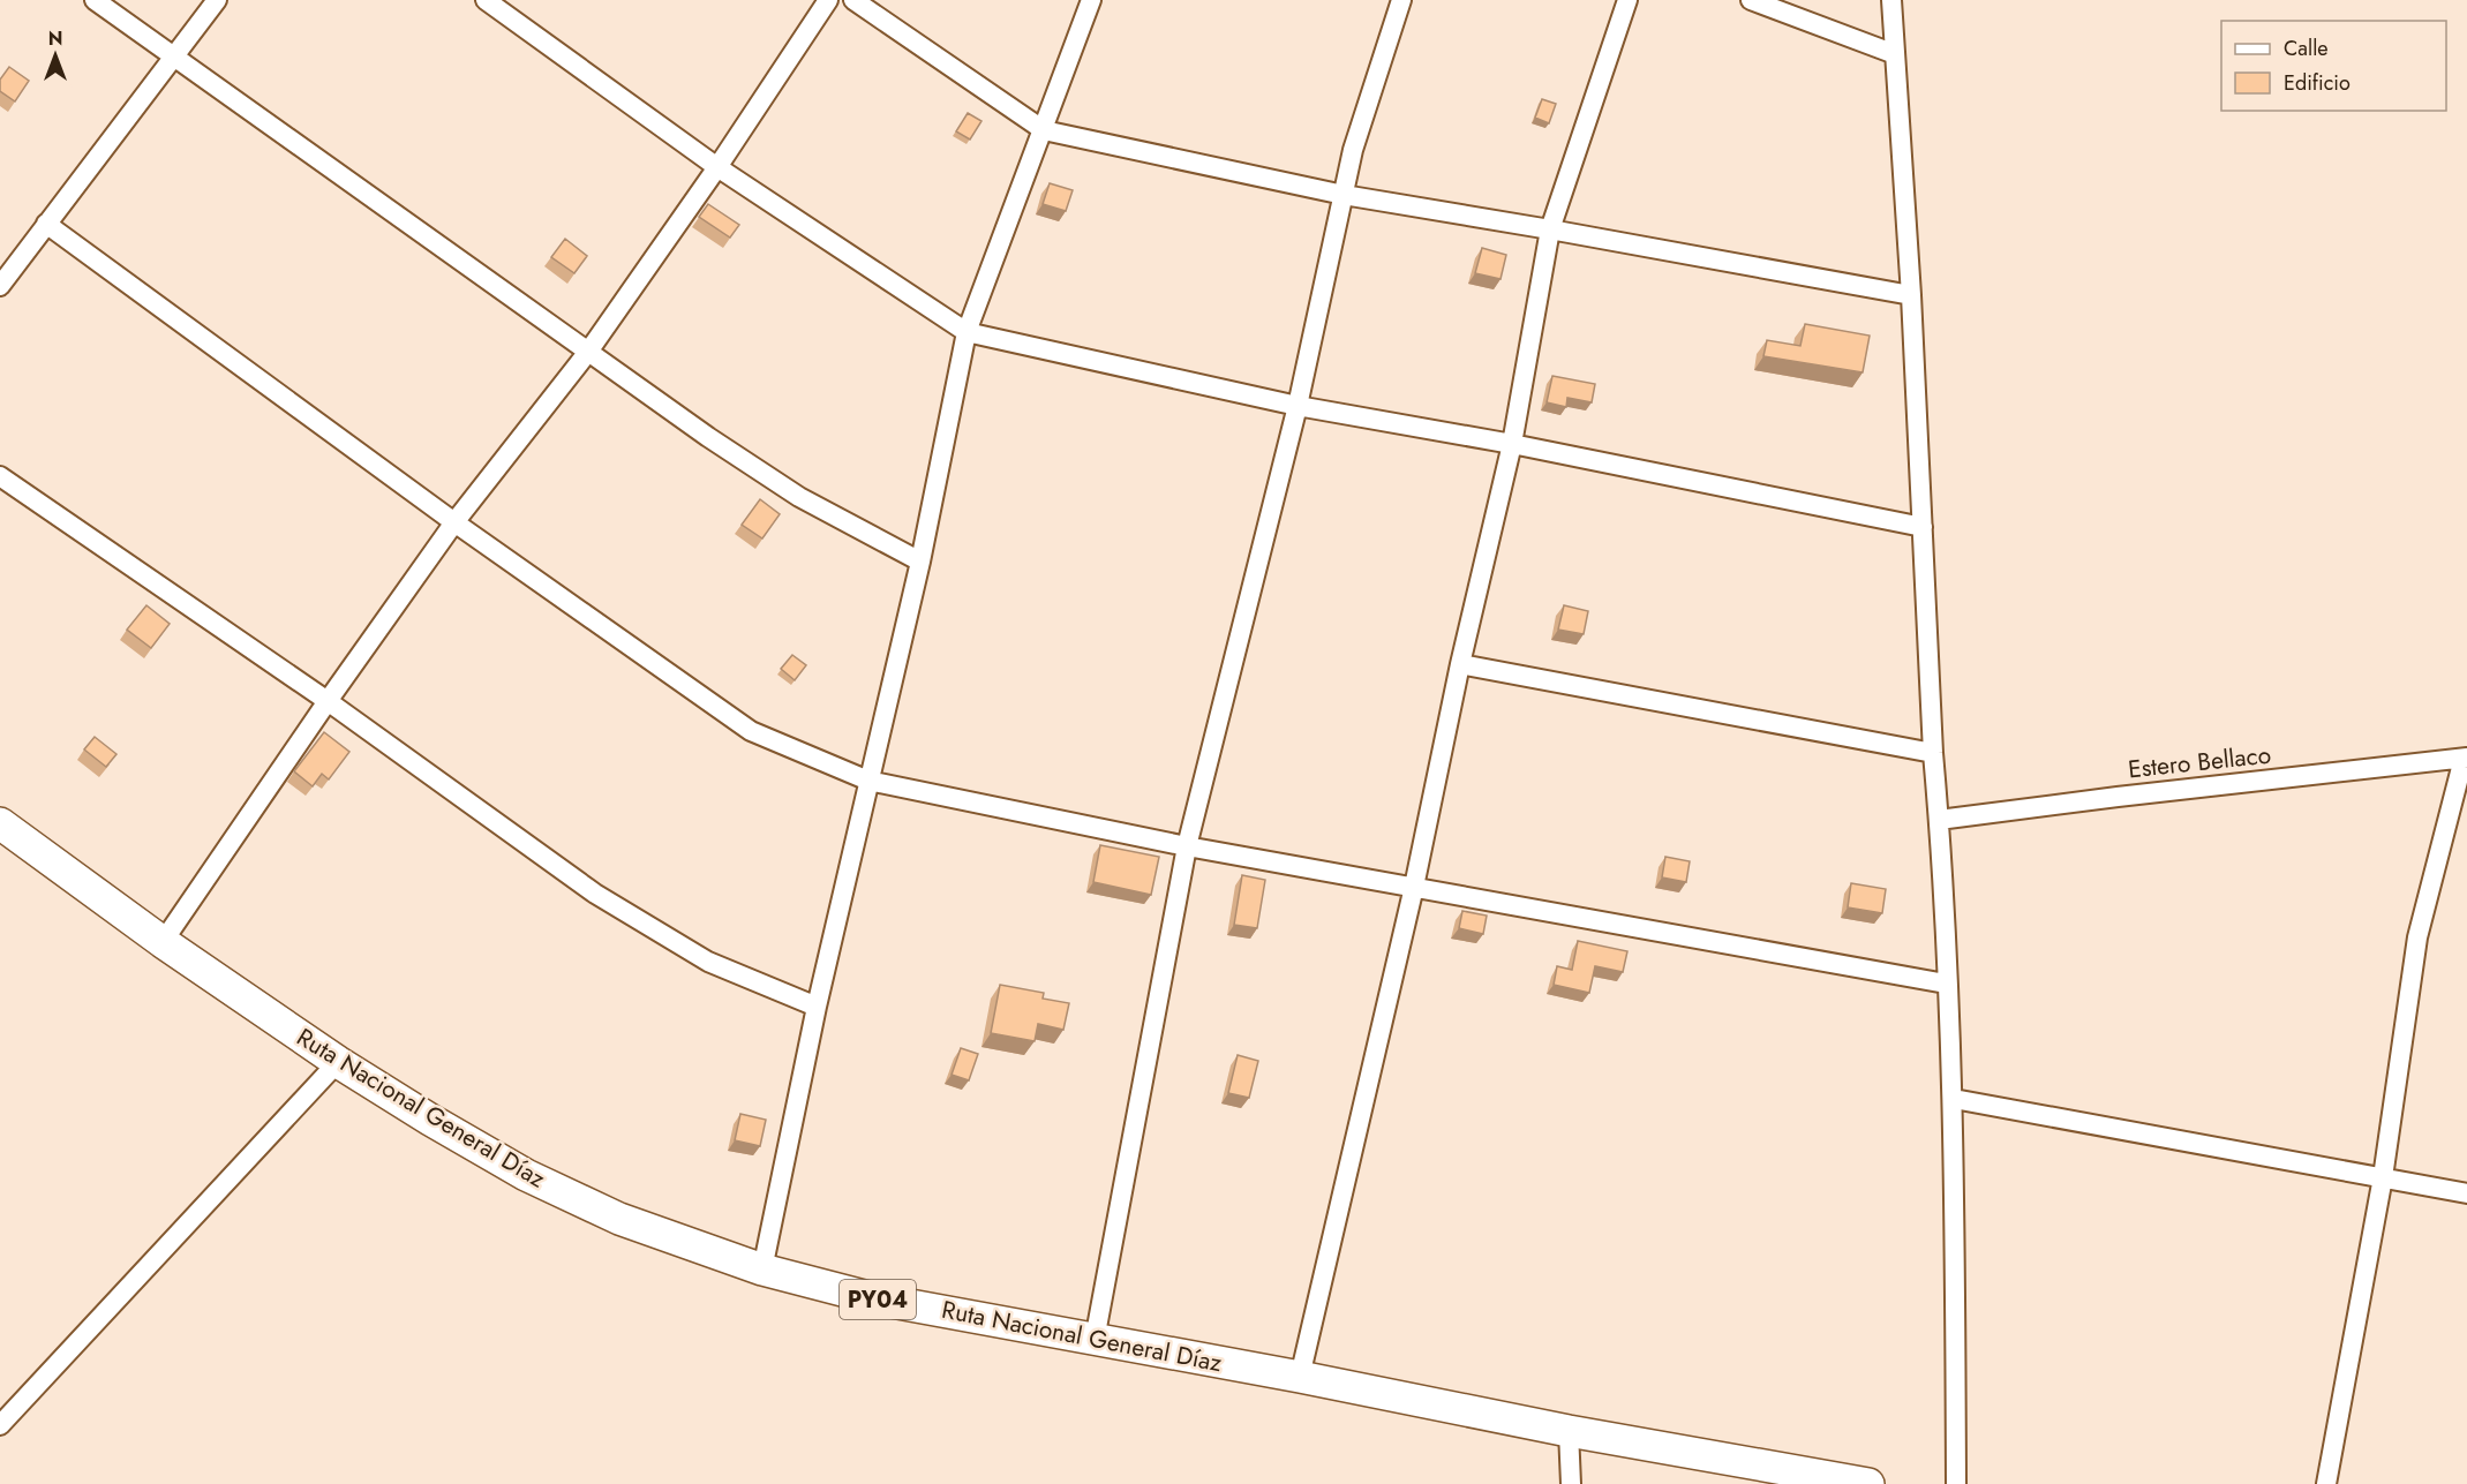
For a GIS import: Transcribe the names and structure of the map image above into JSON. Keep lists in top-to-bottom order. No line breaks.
{"streets":{"highway":["Ruta Nacional General Díaz","PY04"],"street":["Estero Bellaco"]},"legend":["Calle","Edificio"],"north":"top"}
